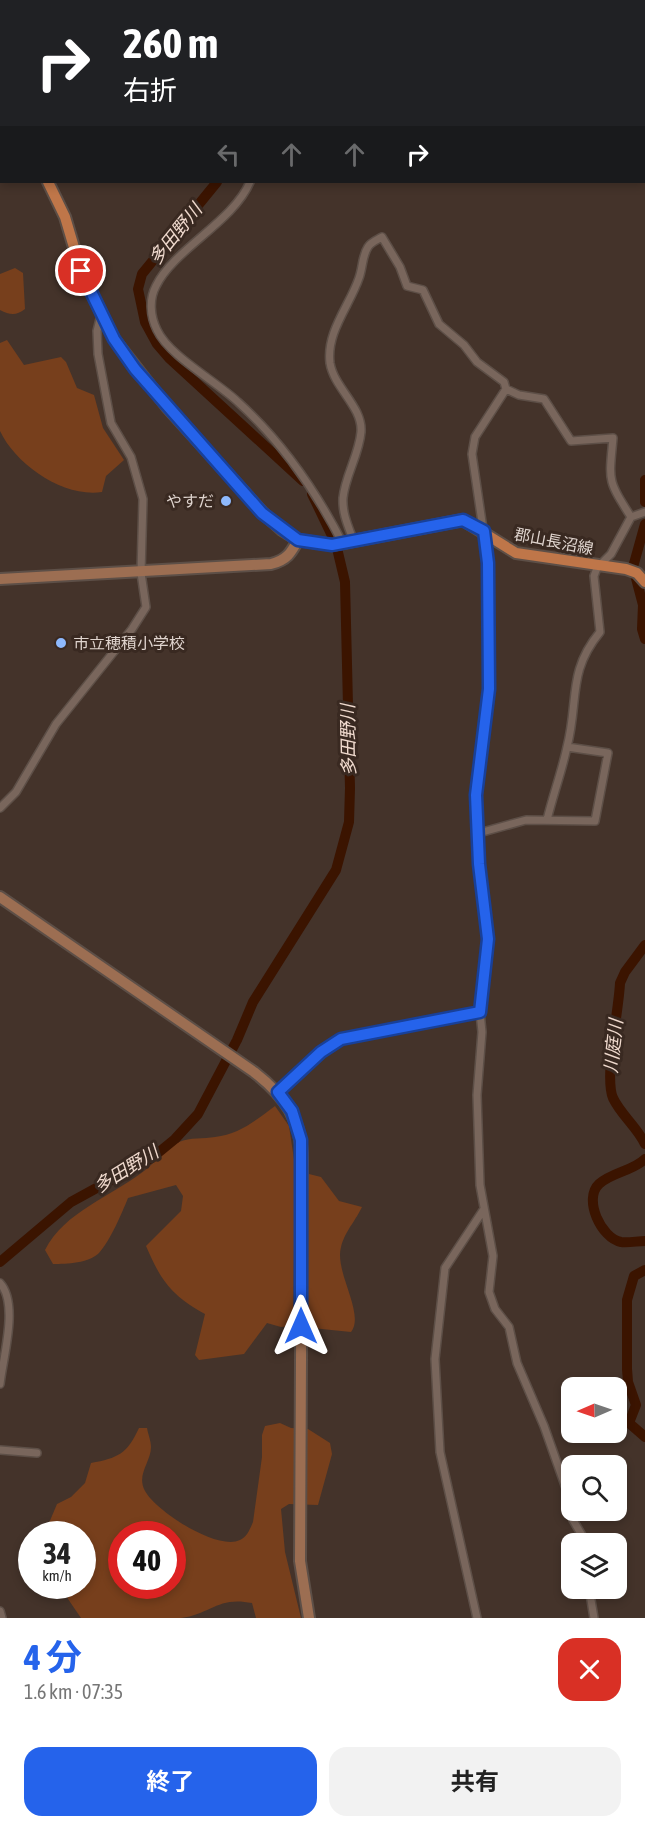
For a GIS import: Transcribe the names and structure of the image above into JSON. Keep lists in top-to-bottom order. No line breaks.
{"streets":{"main road":["郡山長沼線"]},"water":["多田野川","川庭川"],"places":["やすだ","市立穂積小学校"],"north":"left","page":{"turn":["260 m","右折"],"speed":"34 km/h","limit":"40","heading":["4 分","1.6 km · 07:35"],"buttons":["終了","共有"]}}
